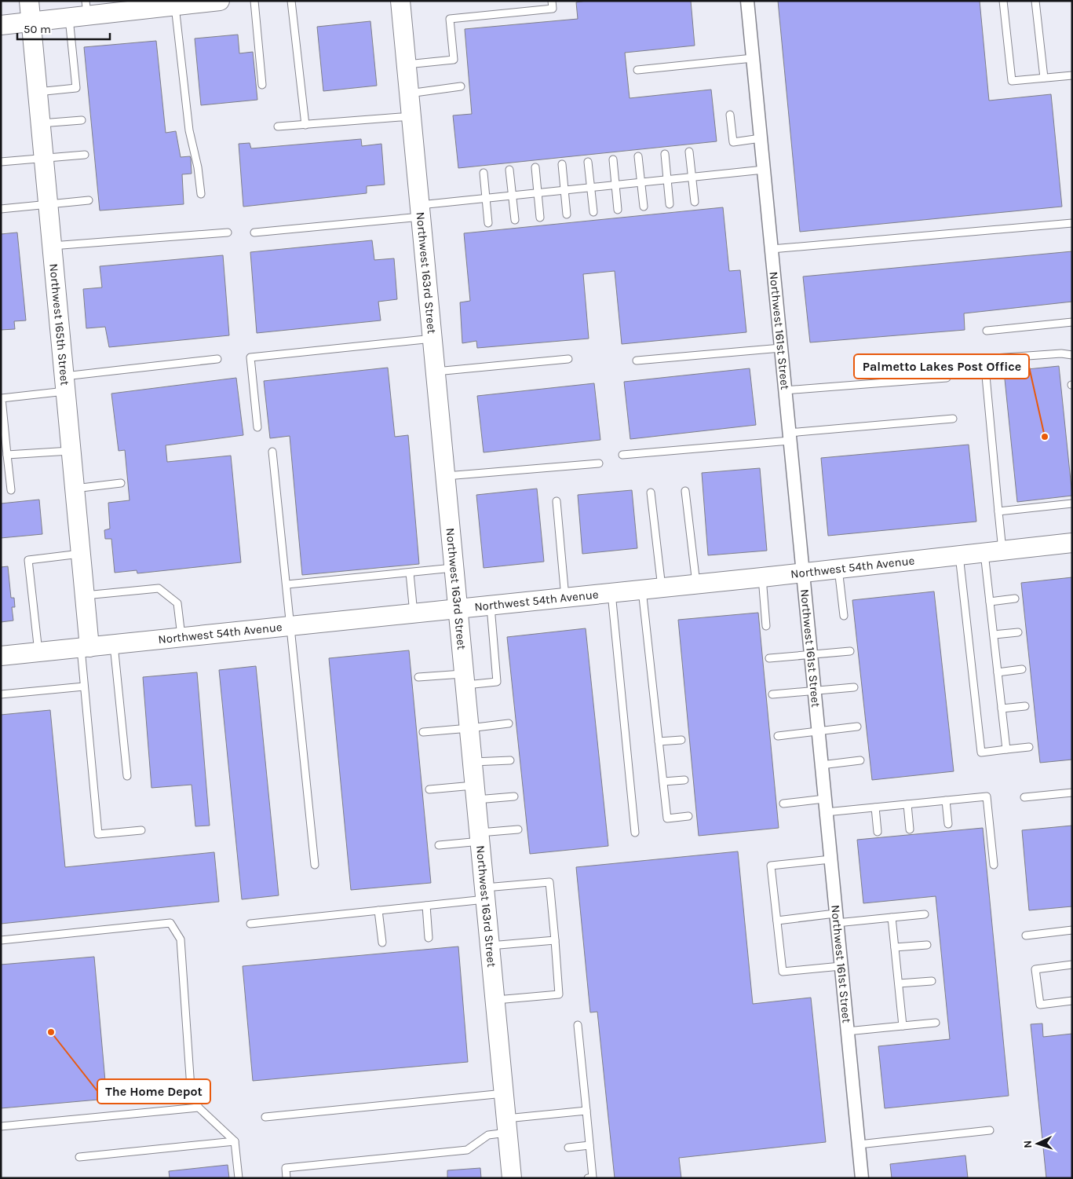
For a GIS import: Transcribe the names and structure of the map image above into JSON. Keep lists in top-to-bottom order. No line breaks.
{"streets":{"street":["Northwest 163rd Street","Northwest 165th Street","Northwest 161st Street","Northwest 54th Avenue"]},"crossings":[["Northwest 163rd Street","Northwest 54th Avenue"],["Northwest 165th Street","Northwest 54th Avenue"],["Northwest 161st Street","Northwest 54th Avenue"]],"places":["Palmetto Lakes Post Office","The Home Depot"],"scale_bar":"50 m","north":"left"}
